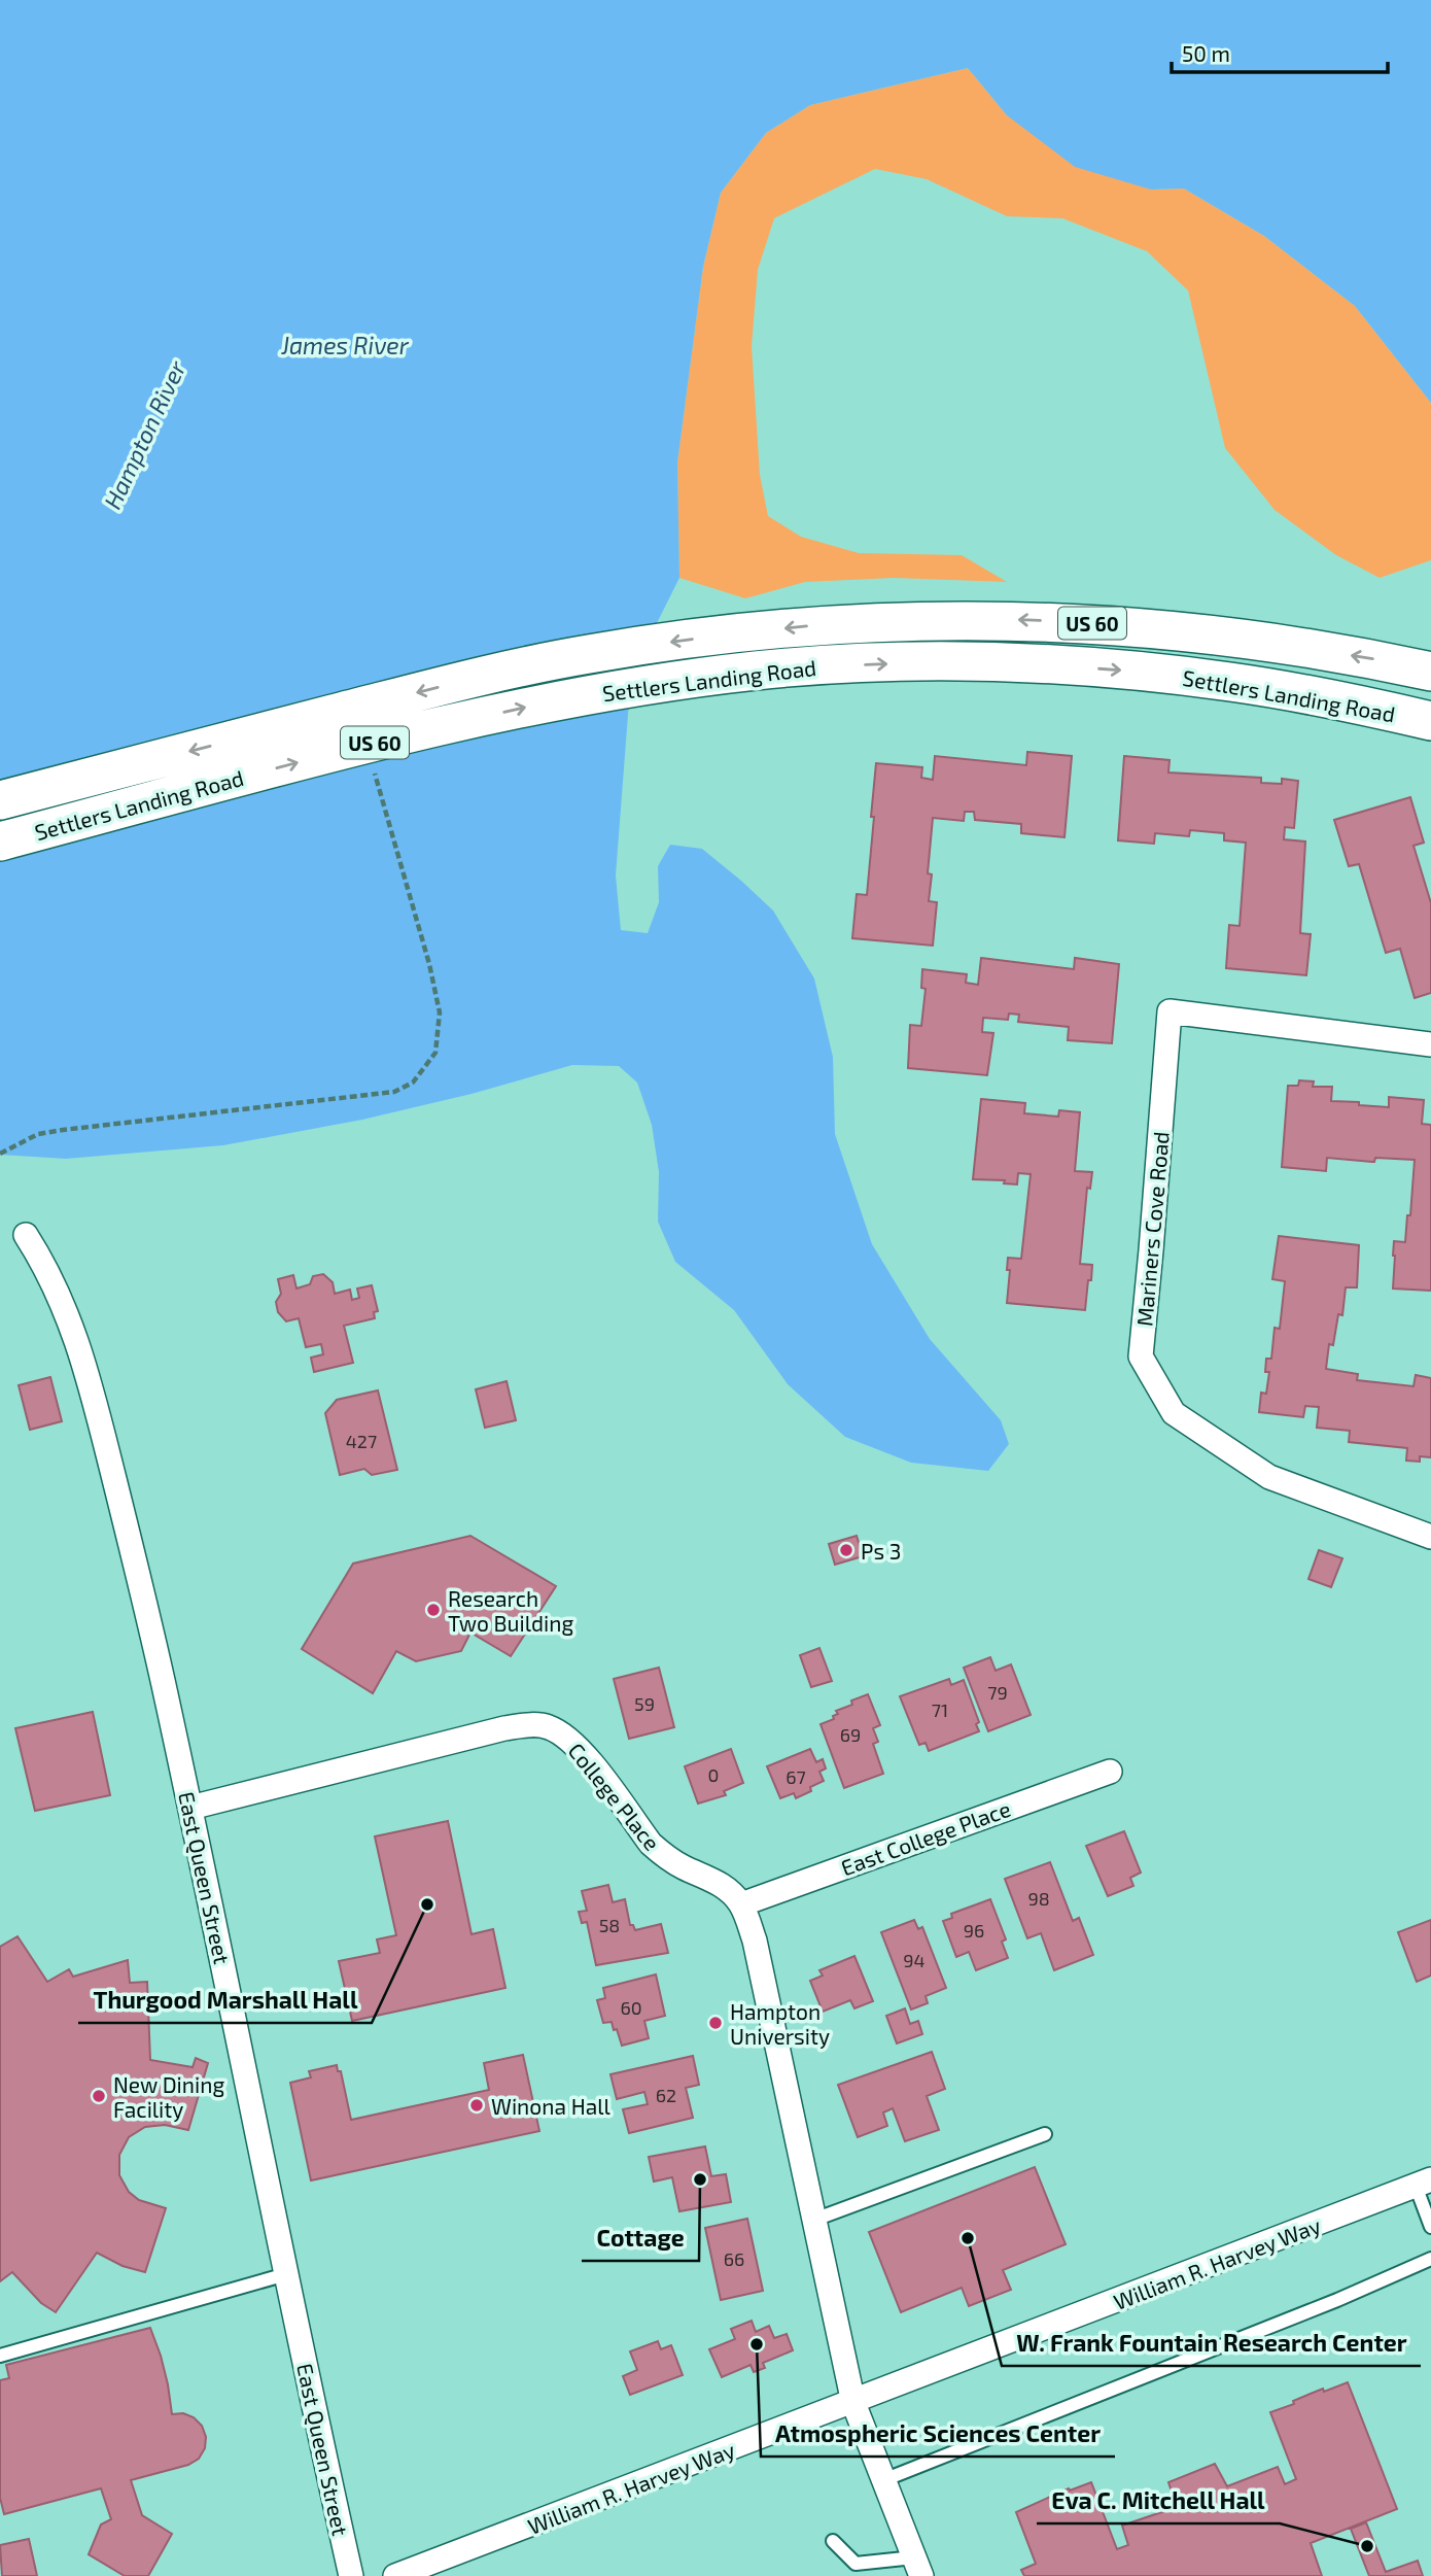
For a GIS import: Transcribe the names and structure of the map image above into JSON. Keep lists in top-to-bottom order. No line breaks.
{"streets":{"main road":["US 60","Settlers Landing Road"],"street":["Mariners Cove Road","College Place","East College Place","East Queen Street","William R. Harvey Way"]},"crossings":[["College Place","East College Place"],["College Place","East Queen Street"],["College Place","William R. Harvey Way"]],"water":["James River","Hampton River"],"places":["Ps 3","Research Two Building","Thurgood Marshall Hall","Hampton University","New Dining Facility","Winona Hall","Cottage","W. Frank Fountain Research Center","Atmospheric Sciences Center","Eva C. Mitchell Hall"],"house_numbers":["427","79","59","71","69","0","67","98","58","96","94","60","62","66"],"scale_bar":"50 m"}
